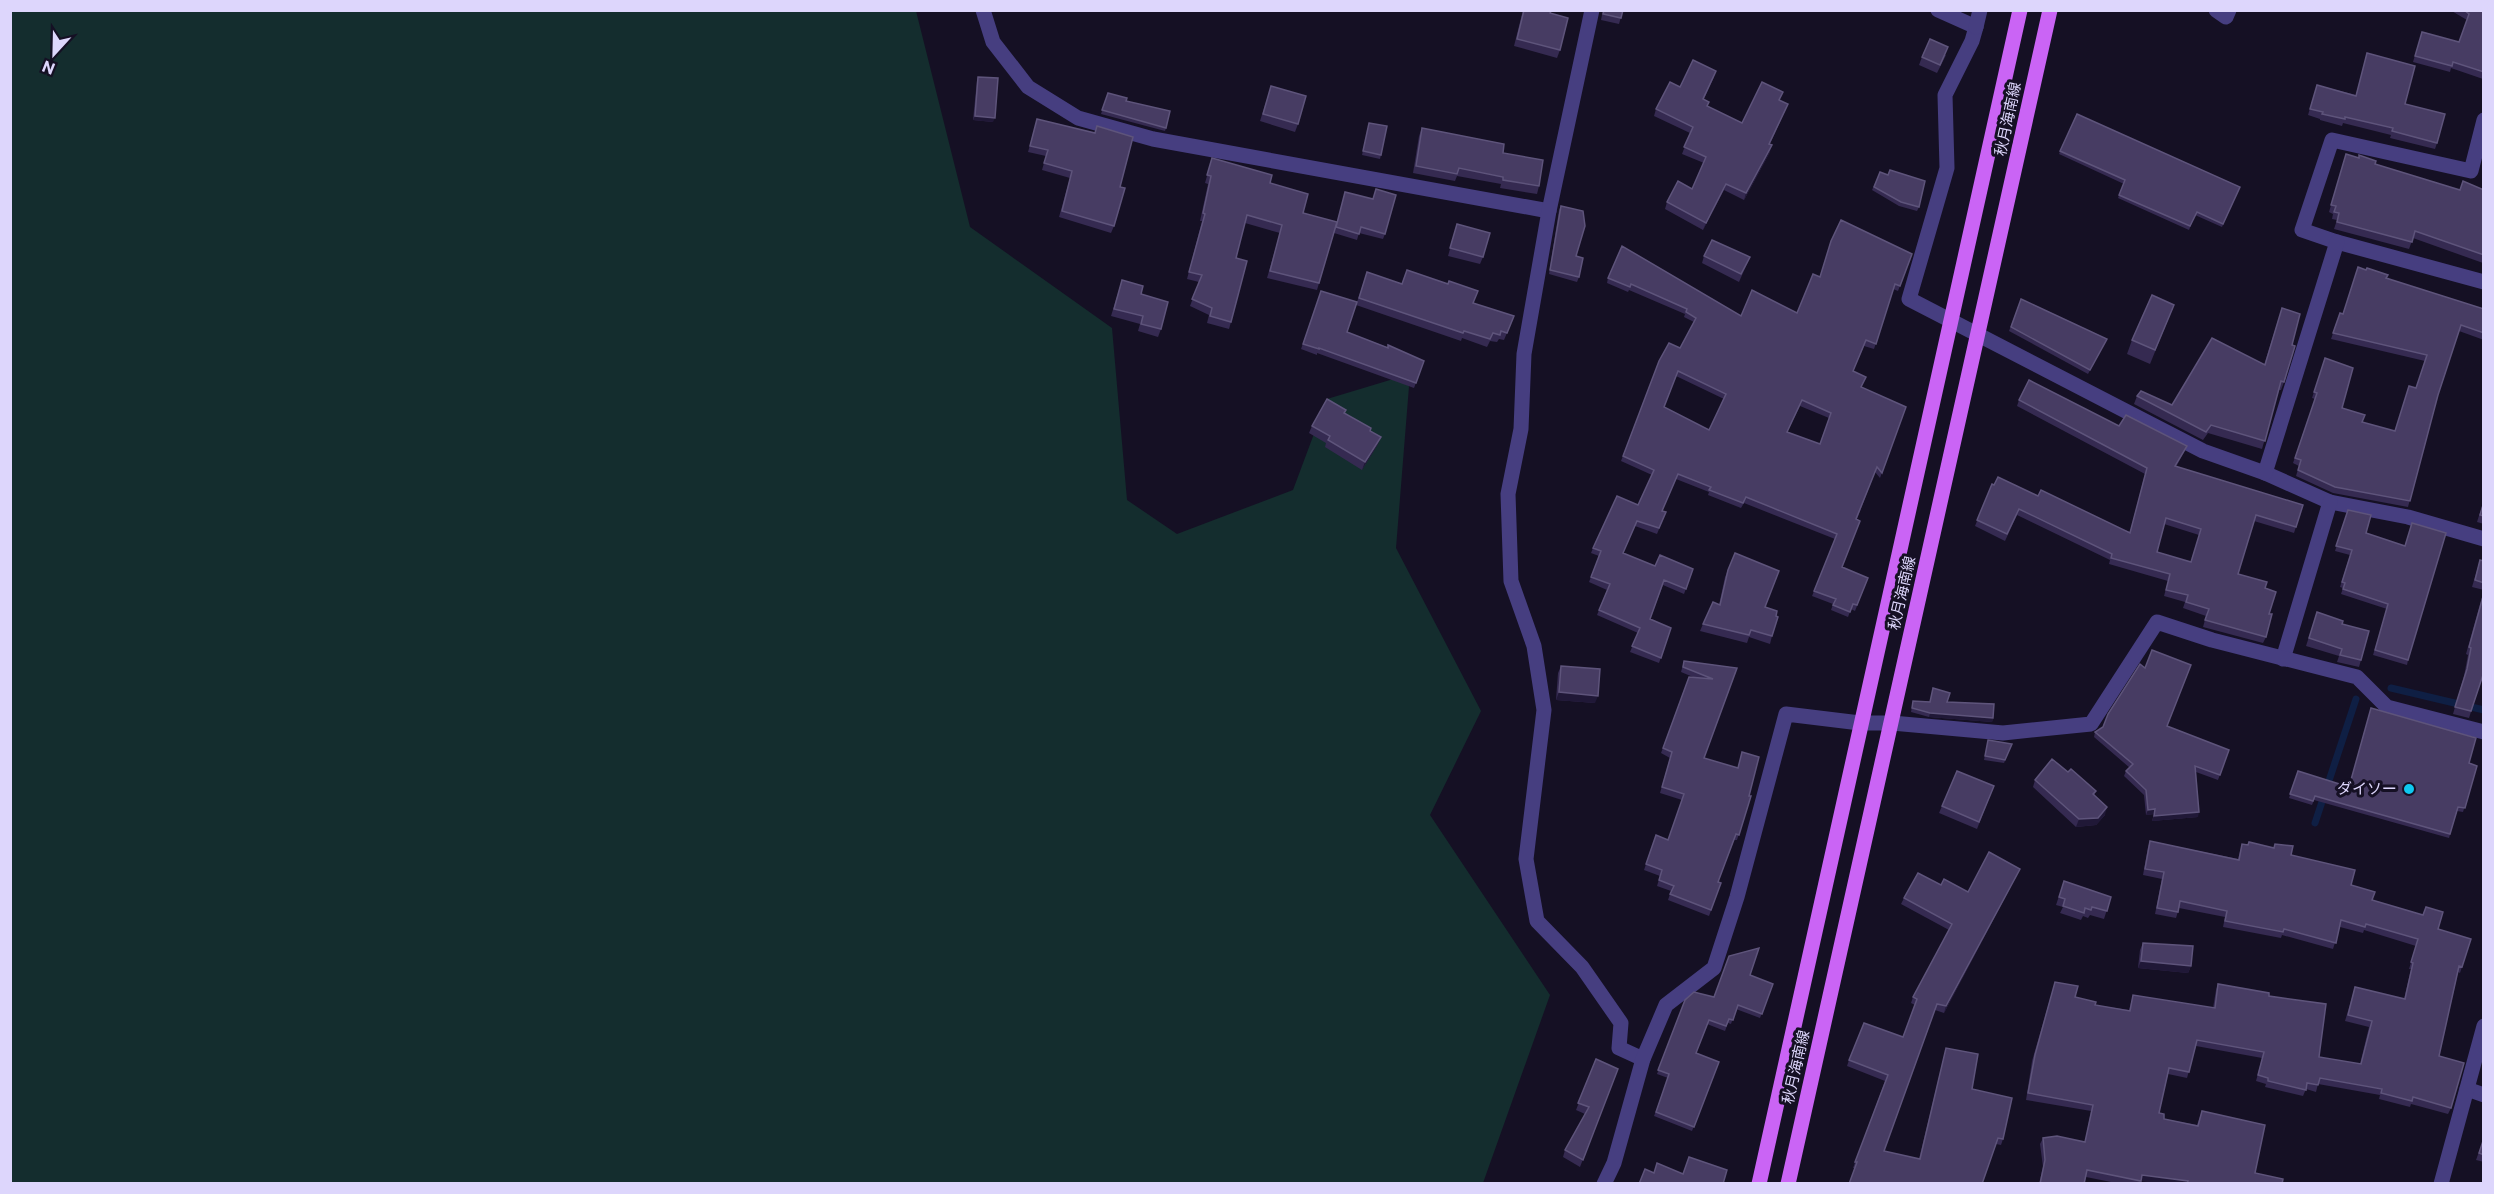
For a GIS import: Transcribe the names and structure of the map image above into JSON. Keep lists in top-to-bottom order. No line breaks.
{"streets":{"main road":["秋月海南線"]},"places":["ダイソー"],"north":"bottom"}
